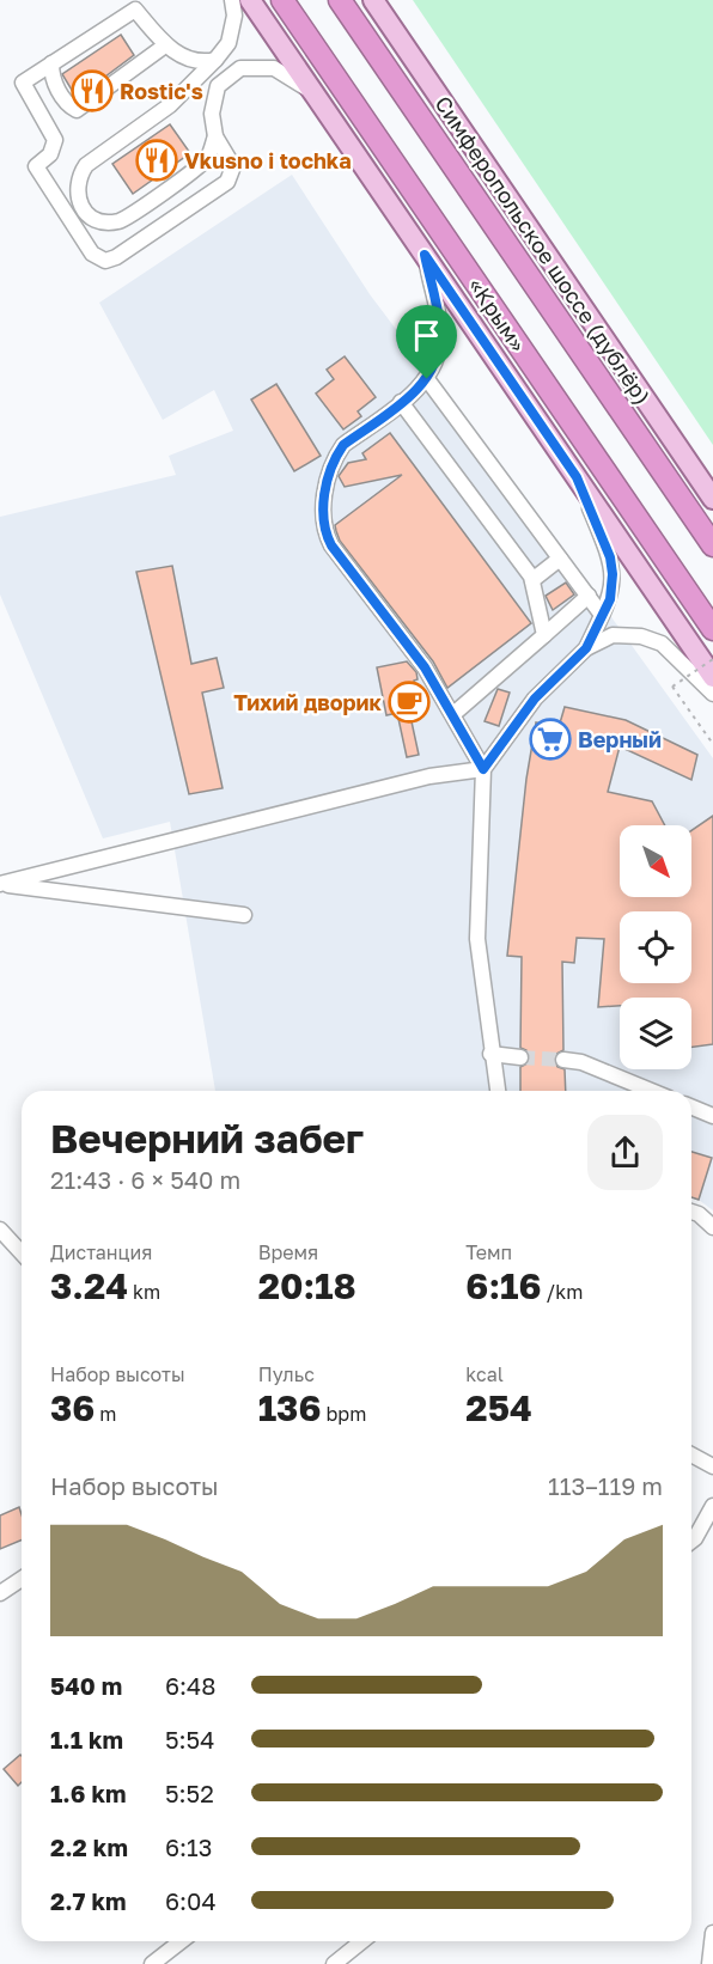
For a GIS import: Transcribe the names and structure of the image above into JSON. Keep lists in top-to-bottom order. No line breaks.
{"streets":{"highway":["«Крым»"],"main road":["Симферопольское шоссе (дублёр)"]},"places":{"restaurant":["Rostic's","Vkusno i tochka"],"cafe":["Тихий дворик"],"supermarket":["Верный"]},"north":"bottom right","page":{"heading":["Вечерний забег","21:43 · 6 × 540 m"],"stats":[["Дистанция","3.24 km"],["Время","20:18"],["Темп","6:16 /km"],["Набор высоты","36 m"],["Пульс","136 bpm"],["kcal","254"]],"chart":["Набор высоты","113–119 m"],"list":[{"name":"540 m","note":"6:48"},{"name":"1.1 km","note":"5:54"},{"name":"1.6 km","note":"5:52"},{"name":"2.2 km","note":"6:13"},{"name":"2.7 km","note":"6:04"}]}}
